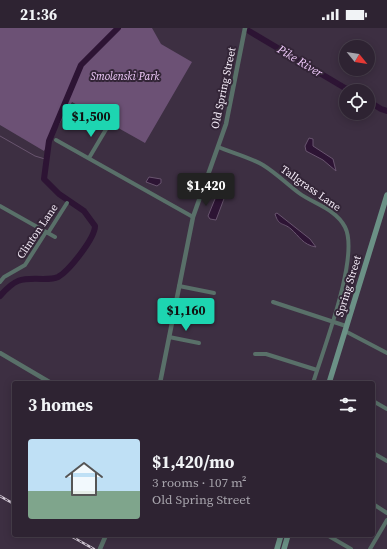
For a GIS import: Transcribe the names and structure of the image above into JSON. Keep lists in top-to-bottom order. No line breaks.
{"streets":{"main road":["Spring Street"],"street":["Old Spring Street","Tallgrass Lane","Clinton Lane"]},"crossings":[["Old Spring Street","Tallgrass Lane"]],"water":["Pike River"],"parks":["Smolenski Park"],"north":"bottom right","page":{"status":"21:36","price":["$1,500","$1,420","$1,160"],"heading":"3 homes","list":[{"name":"$1,420/mo","note":"3 rooms · 107 m² · Old Spring Street"}]}}
